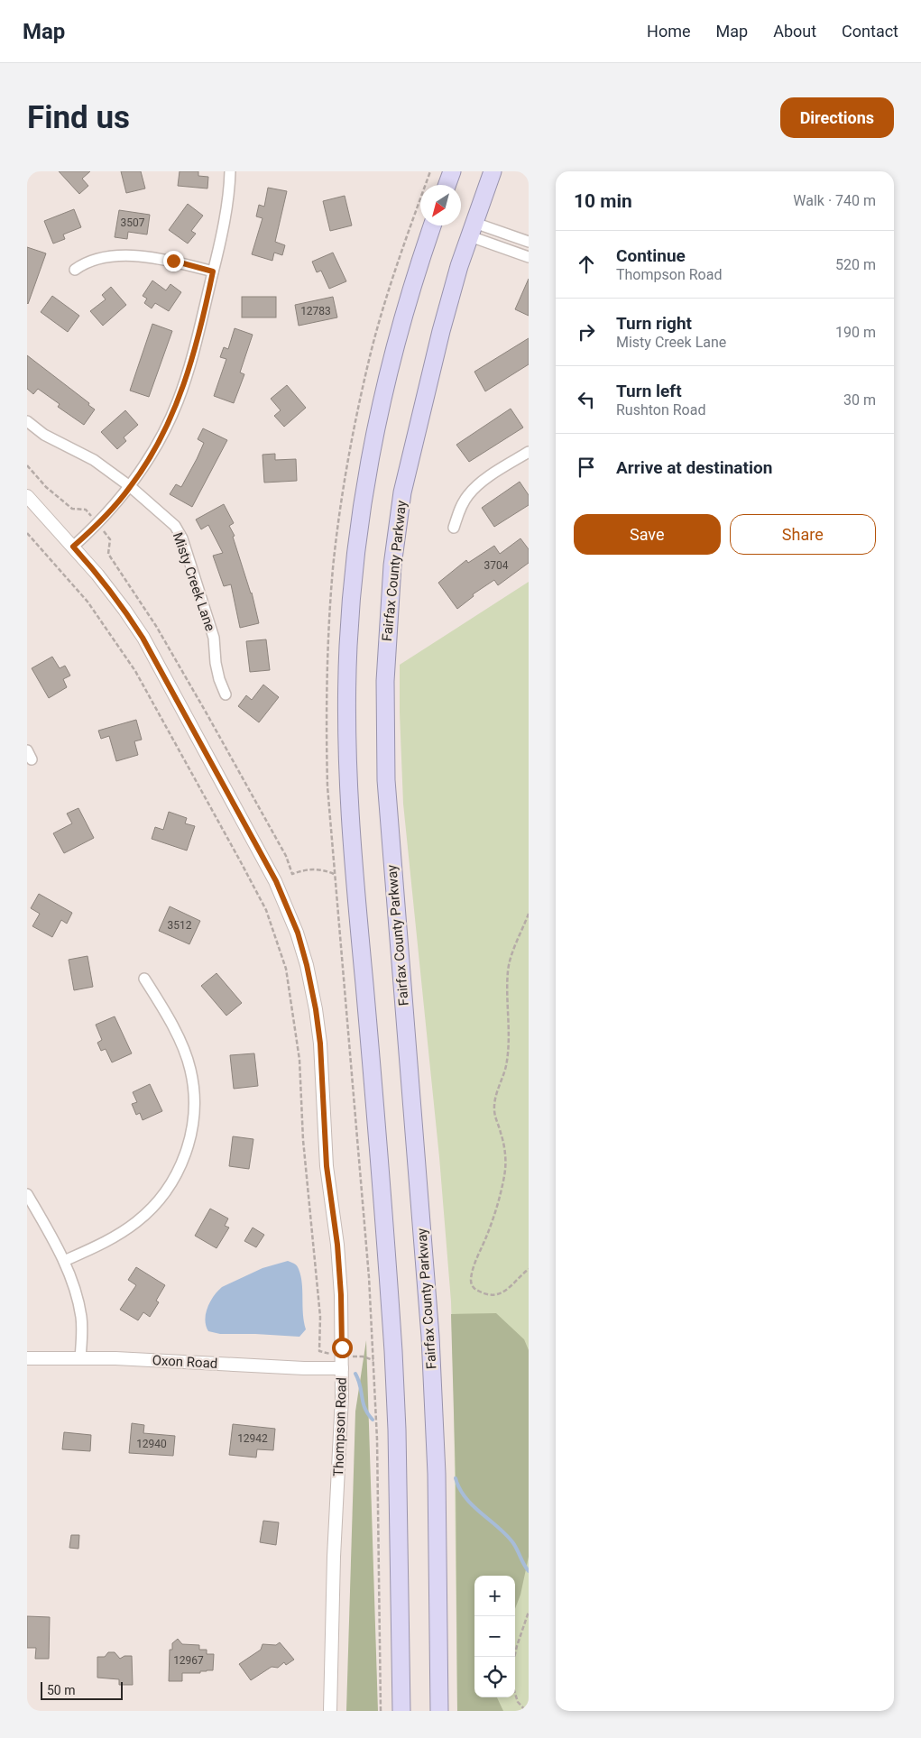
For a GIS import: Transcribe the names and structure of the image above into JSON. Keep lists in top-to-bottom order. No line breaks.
{"streets":{"highway":["Fairfax County Parkway"],"street":["Misty Creek Lane","Oxon Road","Thompson Road"]},"crossings":[["Oxon Road","Thompson Road"]],"house_numbers":["3507","12783","3704","3512","12942","12940","12967"],"scale_bar":"50 m","north":"bottom left","page":{"header":"Map","nav":["Home","Map","About","Contact"],"buttons":["Directions",["Save","Share"]],"title":"Find us","heading":["10 min","Walk · 740 m"],"list":[["Continue","Thompson Road","520 m"],["Turn right","Misty Creek Lane","190 m"],["Turn left","Rushton Road","30 m"],"Arrive at destination"],"map_buttons":["+","−"],"scale":"50 m"}}
